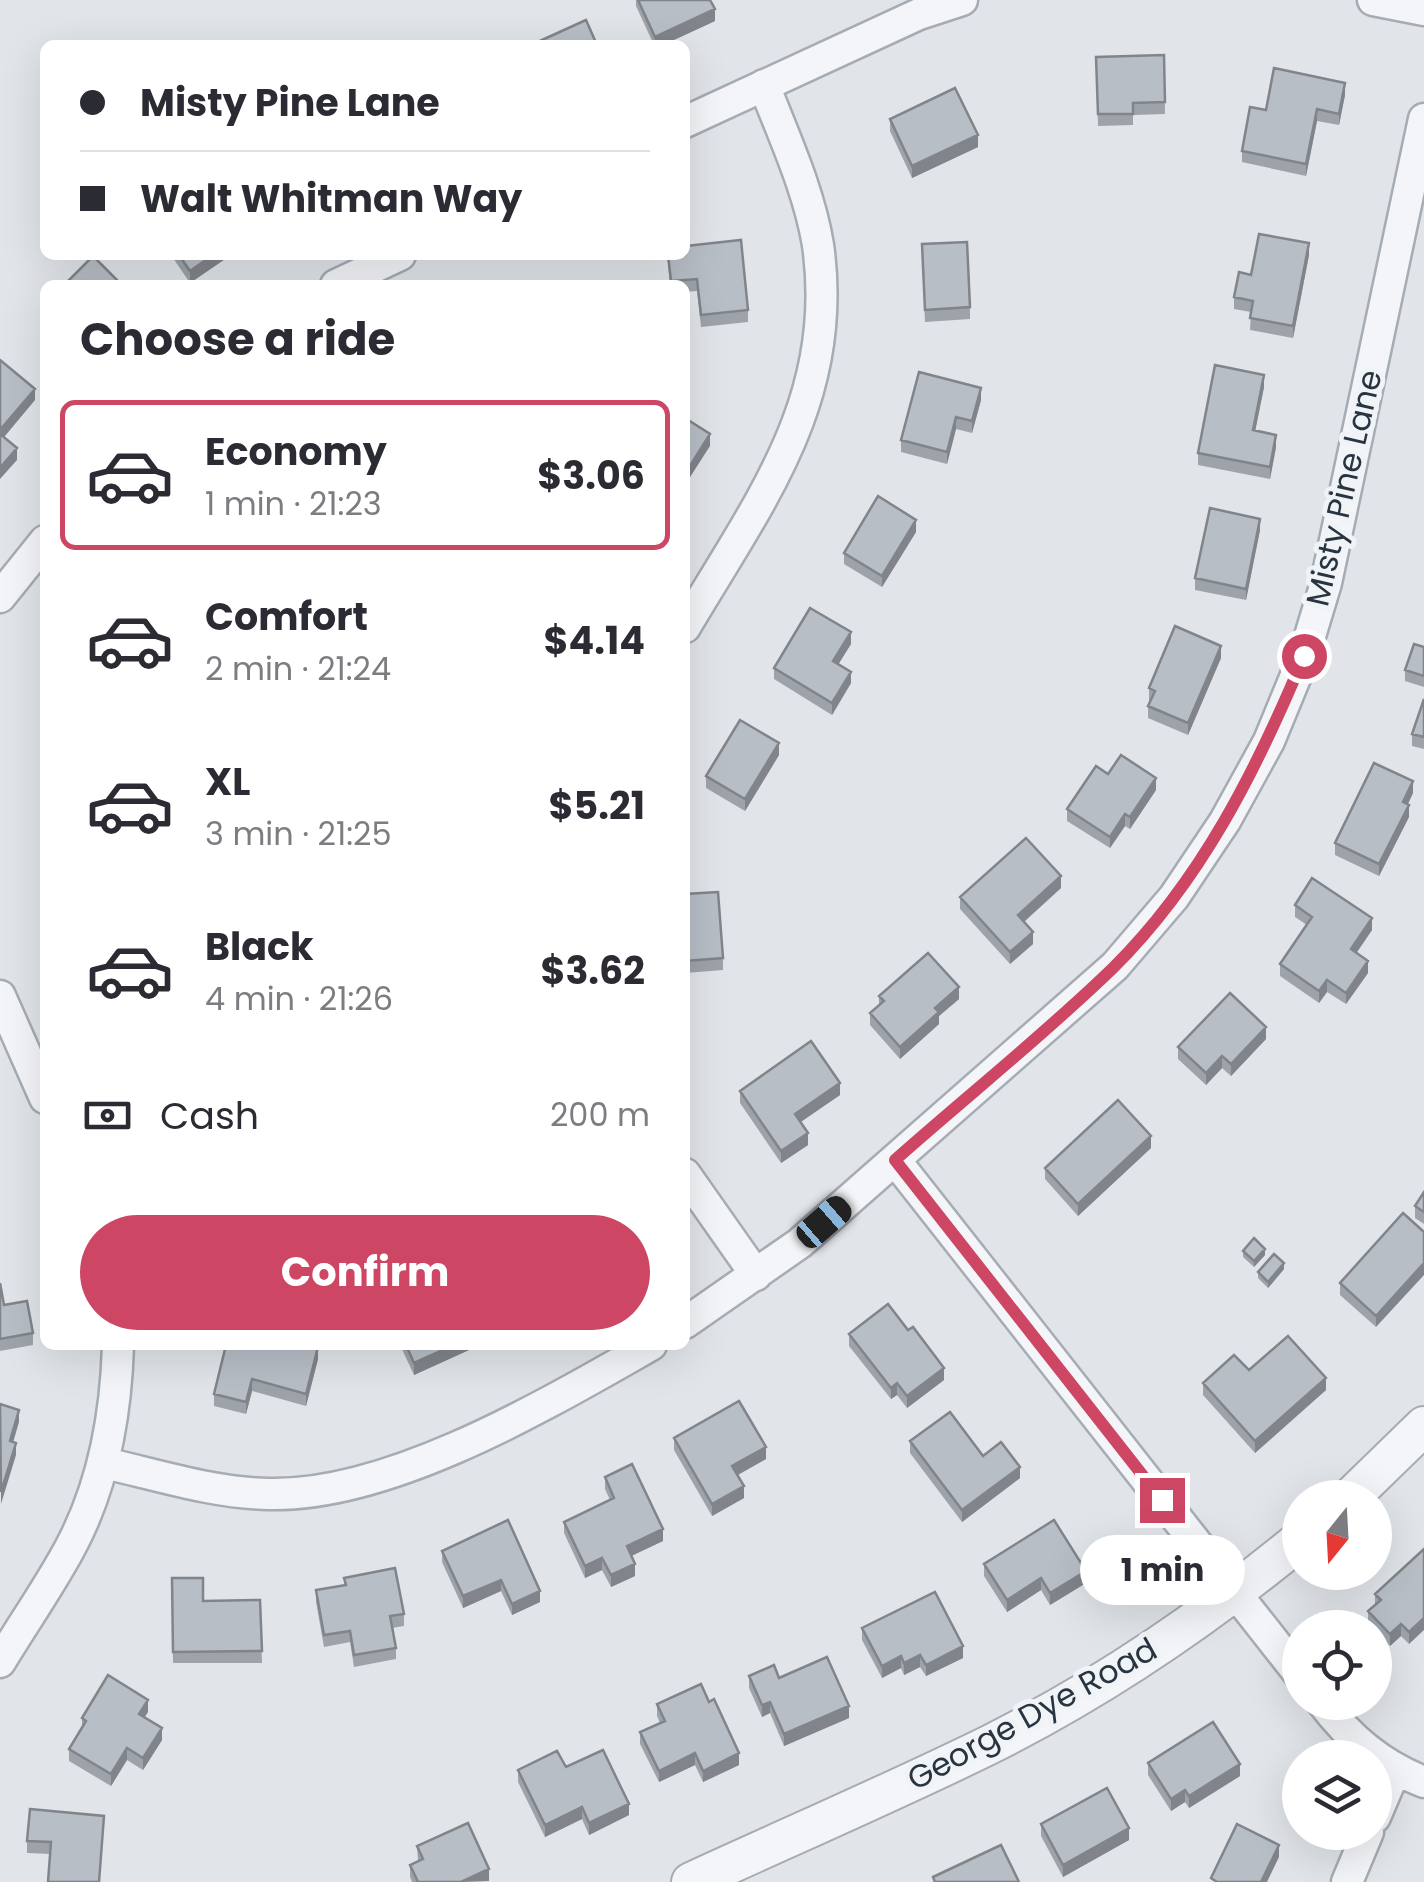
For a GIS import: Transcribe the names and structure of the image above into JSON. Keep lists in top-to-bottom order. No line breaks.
{"streets":{"street":["Misty Pine Lane","George Dye Road"]},"north":"bottom","page":{"banner":["Misty Pine Lane","Walt Whitman Way"],"heading":"Choose a ride","list":[{"name":"Economy","note":"1 min · 21:23","value":"$3.06"},{"name":"Comfort","note":"2 min · 21:24","value":"$4.14"},{"name":"XL","note":"3 min · 21:25","value":"$5.21"},{"name":"Black","note":"4 min · 21:26","value":"$3.62"}],"pay":["Cash","200 m"],"buttons":"Confirm","bubble":"1 min"}}
